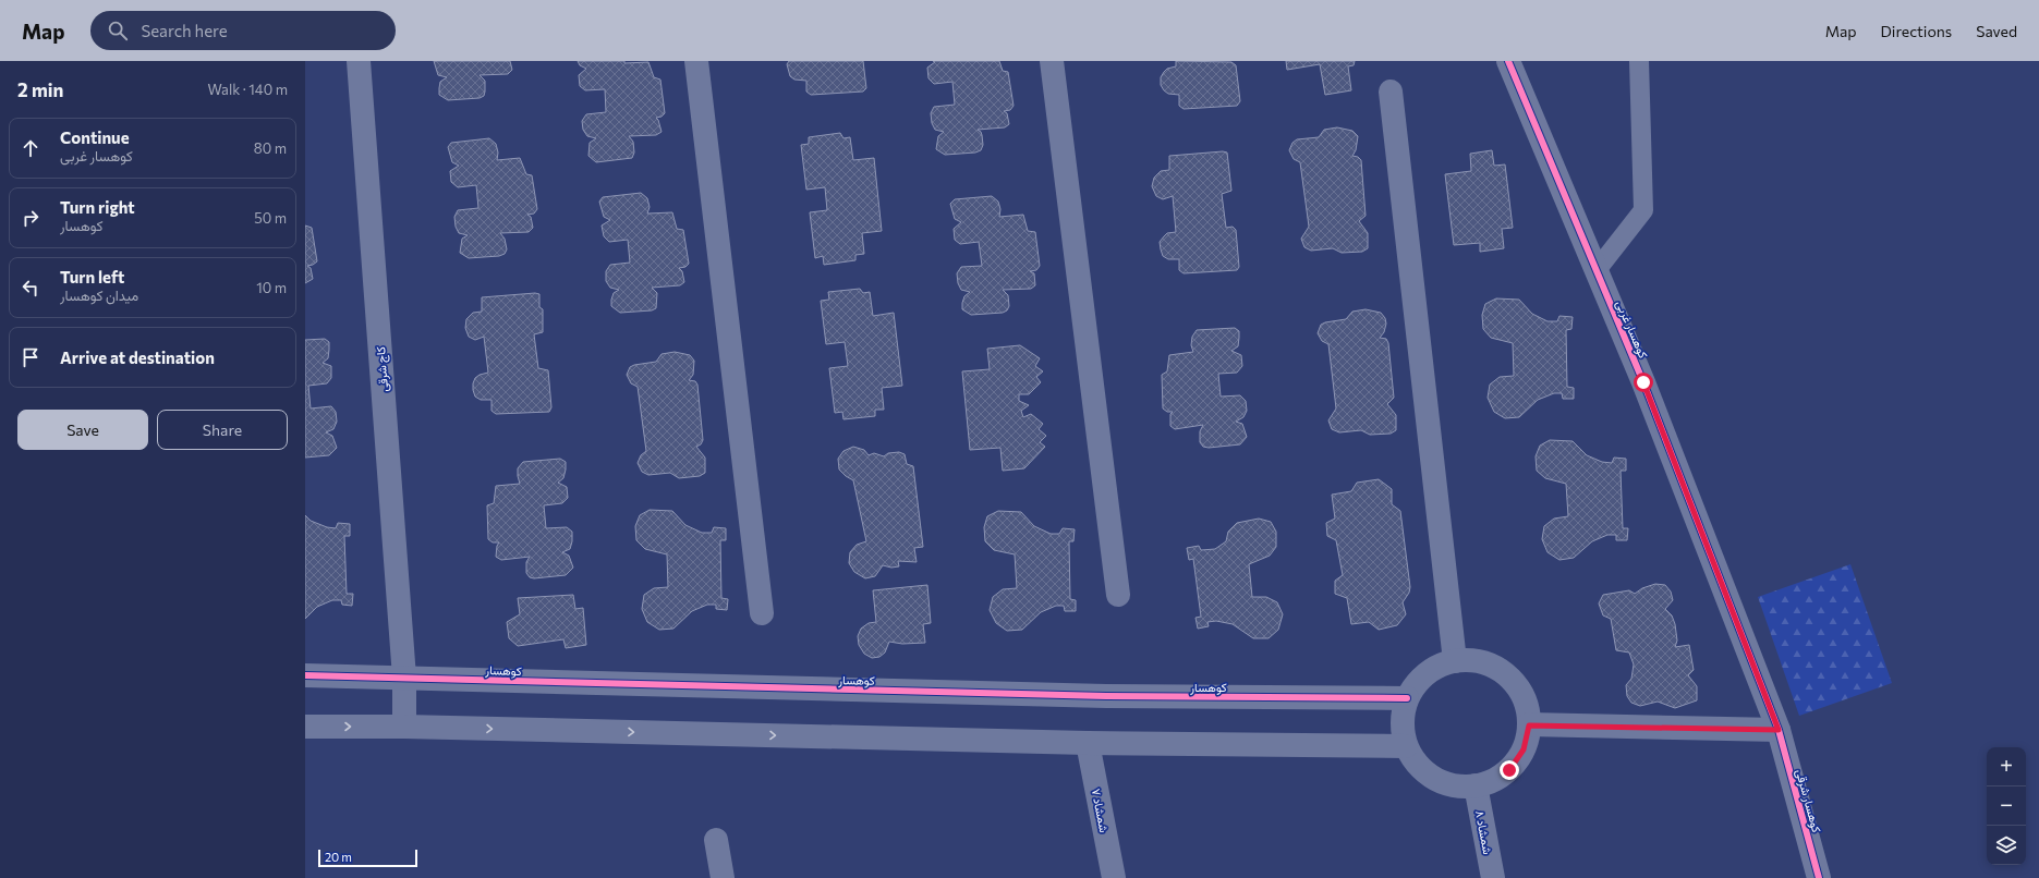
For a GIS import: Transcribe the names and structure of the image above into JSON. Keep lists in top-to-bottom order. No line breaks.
{"streets":{"street":["کوهسار غربی","کاج شرقی","کوهسار","کوهسار شرقی","شمشاد ۷","شمشاد ۸"]},"crossings":[["کوهسار غربی","کوهسار شرقی"],["کاج شرقی","کوهسار"],["کوهسار","شمشاد ۸"]],"scale_bar":"20 m","page":{"header":"Map","search":"Search here","nav":["Map","Directions","Saved"],"heading":["2 min","Walk · 140 m"],"list":[["Continue","کوهسار غربی","80 m"],["Turn right","کوهسار","50 m"],["Turn left","میدان کوهسار","10 m"],"Arrive at destination"],"buttons":["Save","Share"],"map_buttons":["+","−"],"scale":"20 m"}}
